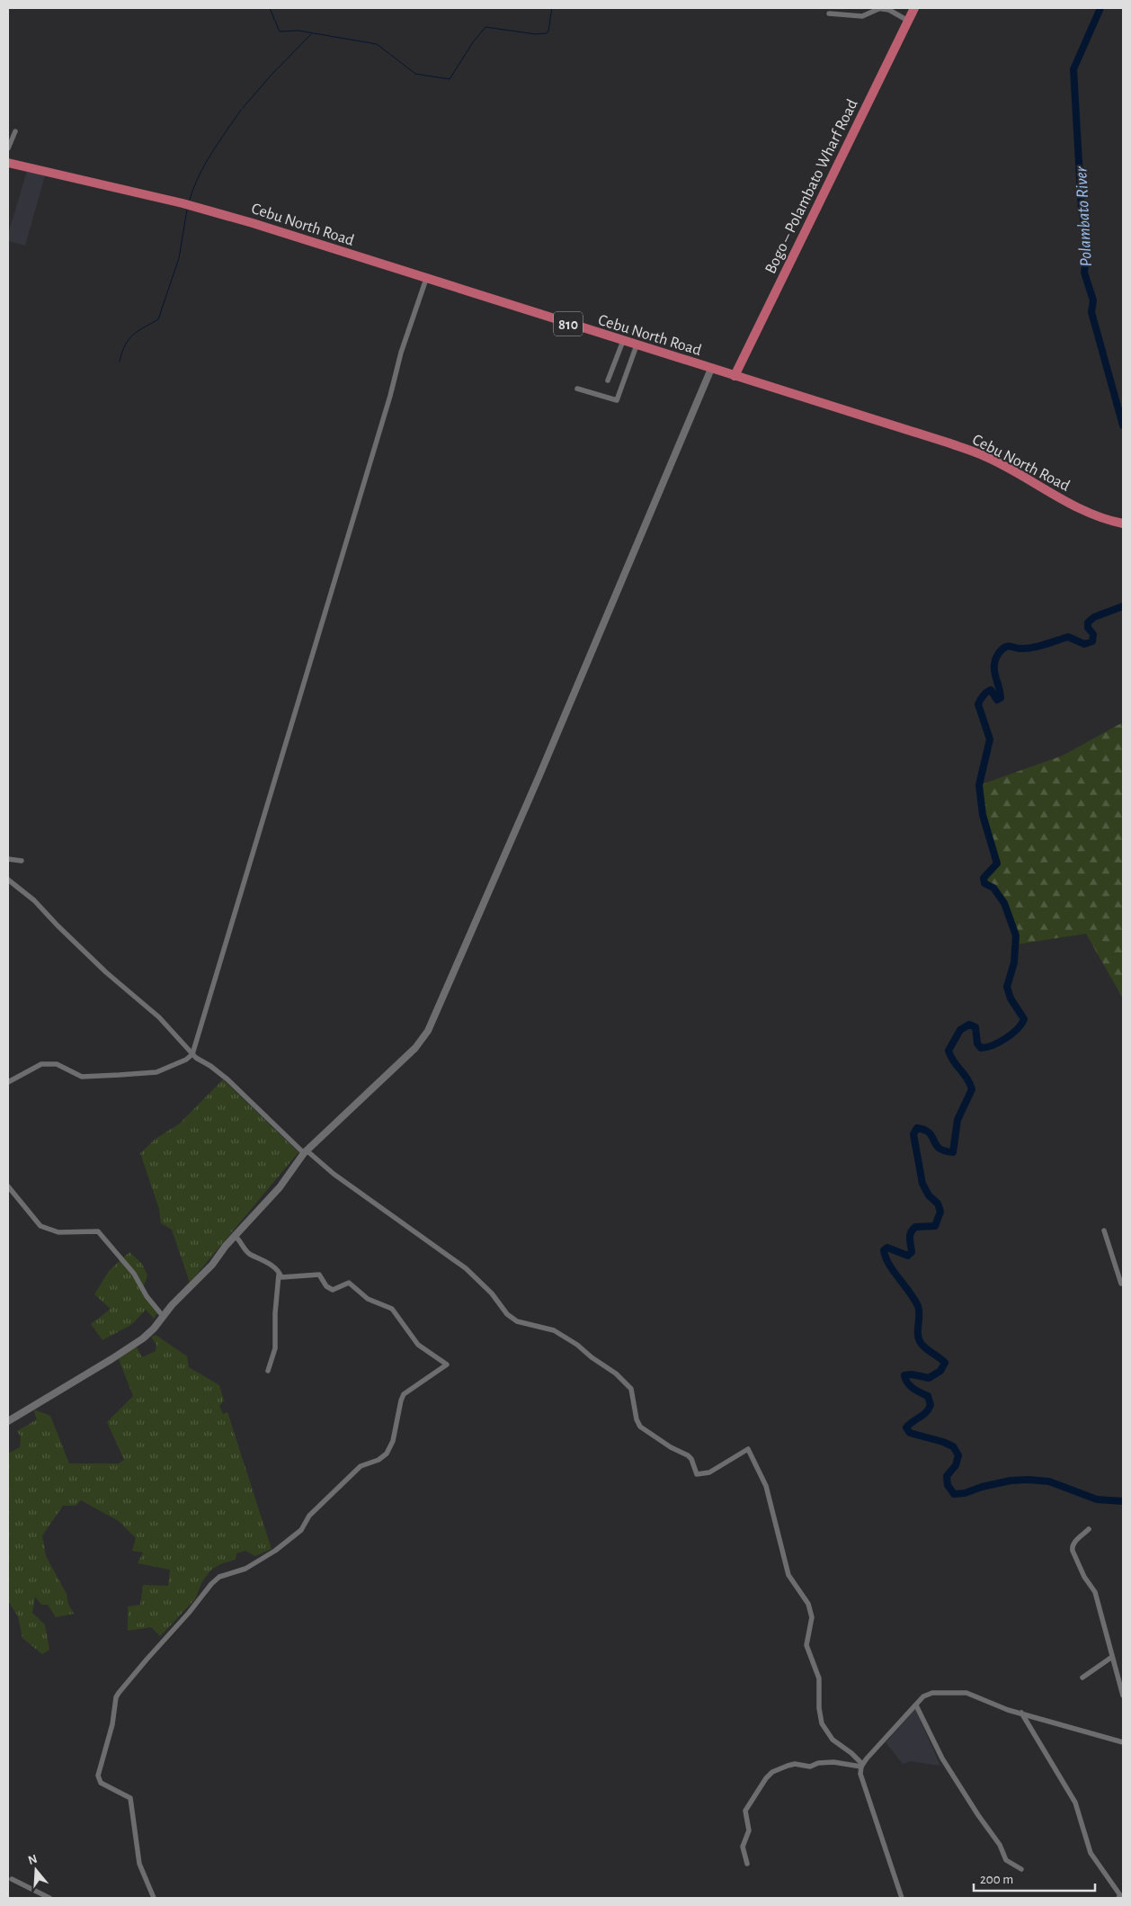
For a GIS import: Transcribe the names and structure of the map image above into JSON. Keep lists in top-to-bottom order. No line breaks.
{"streets":{"highway":["Bogo – Polambato Wharf Road","Cebu North Road","810"]},"crossings":[["Bogo – Polambato Wharf Road","Cebu North Road"]],"water":["Polambato River"],"scale_bar":"200 m","north":"top"}
